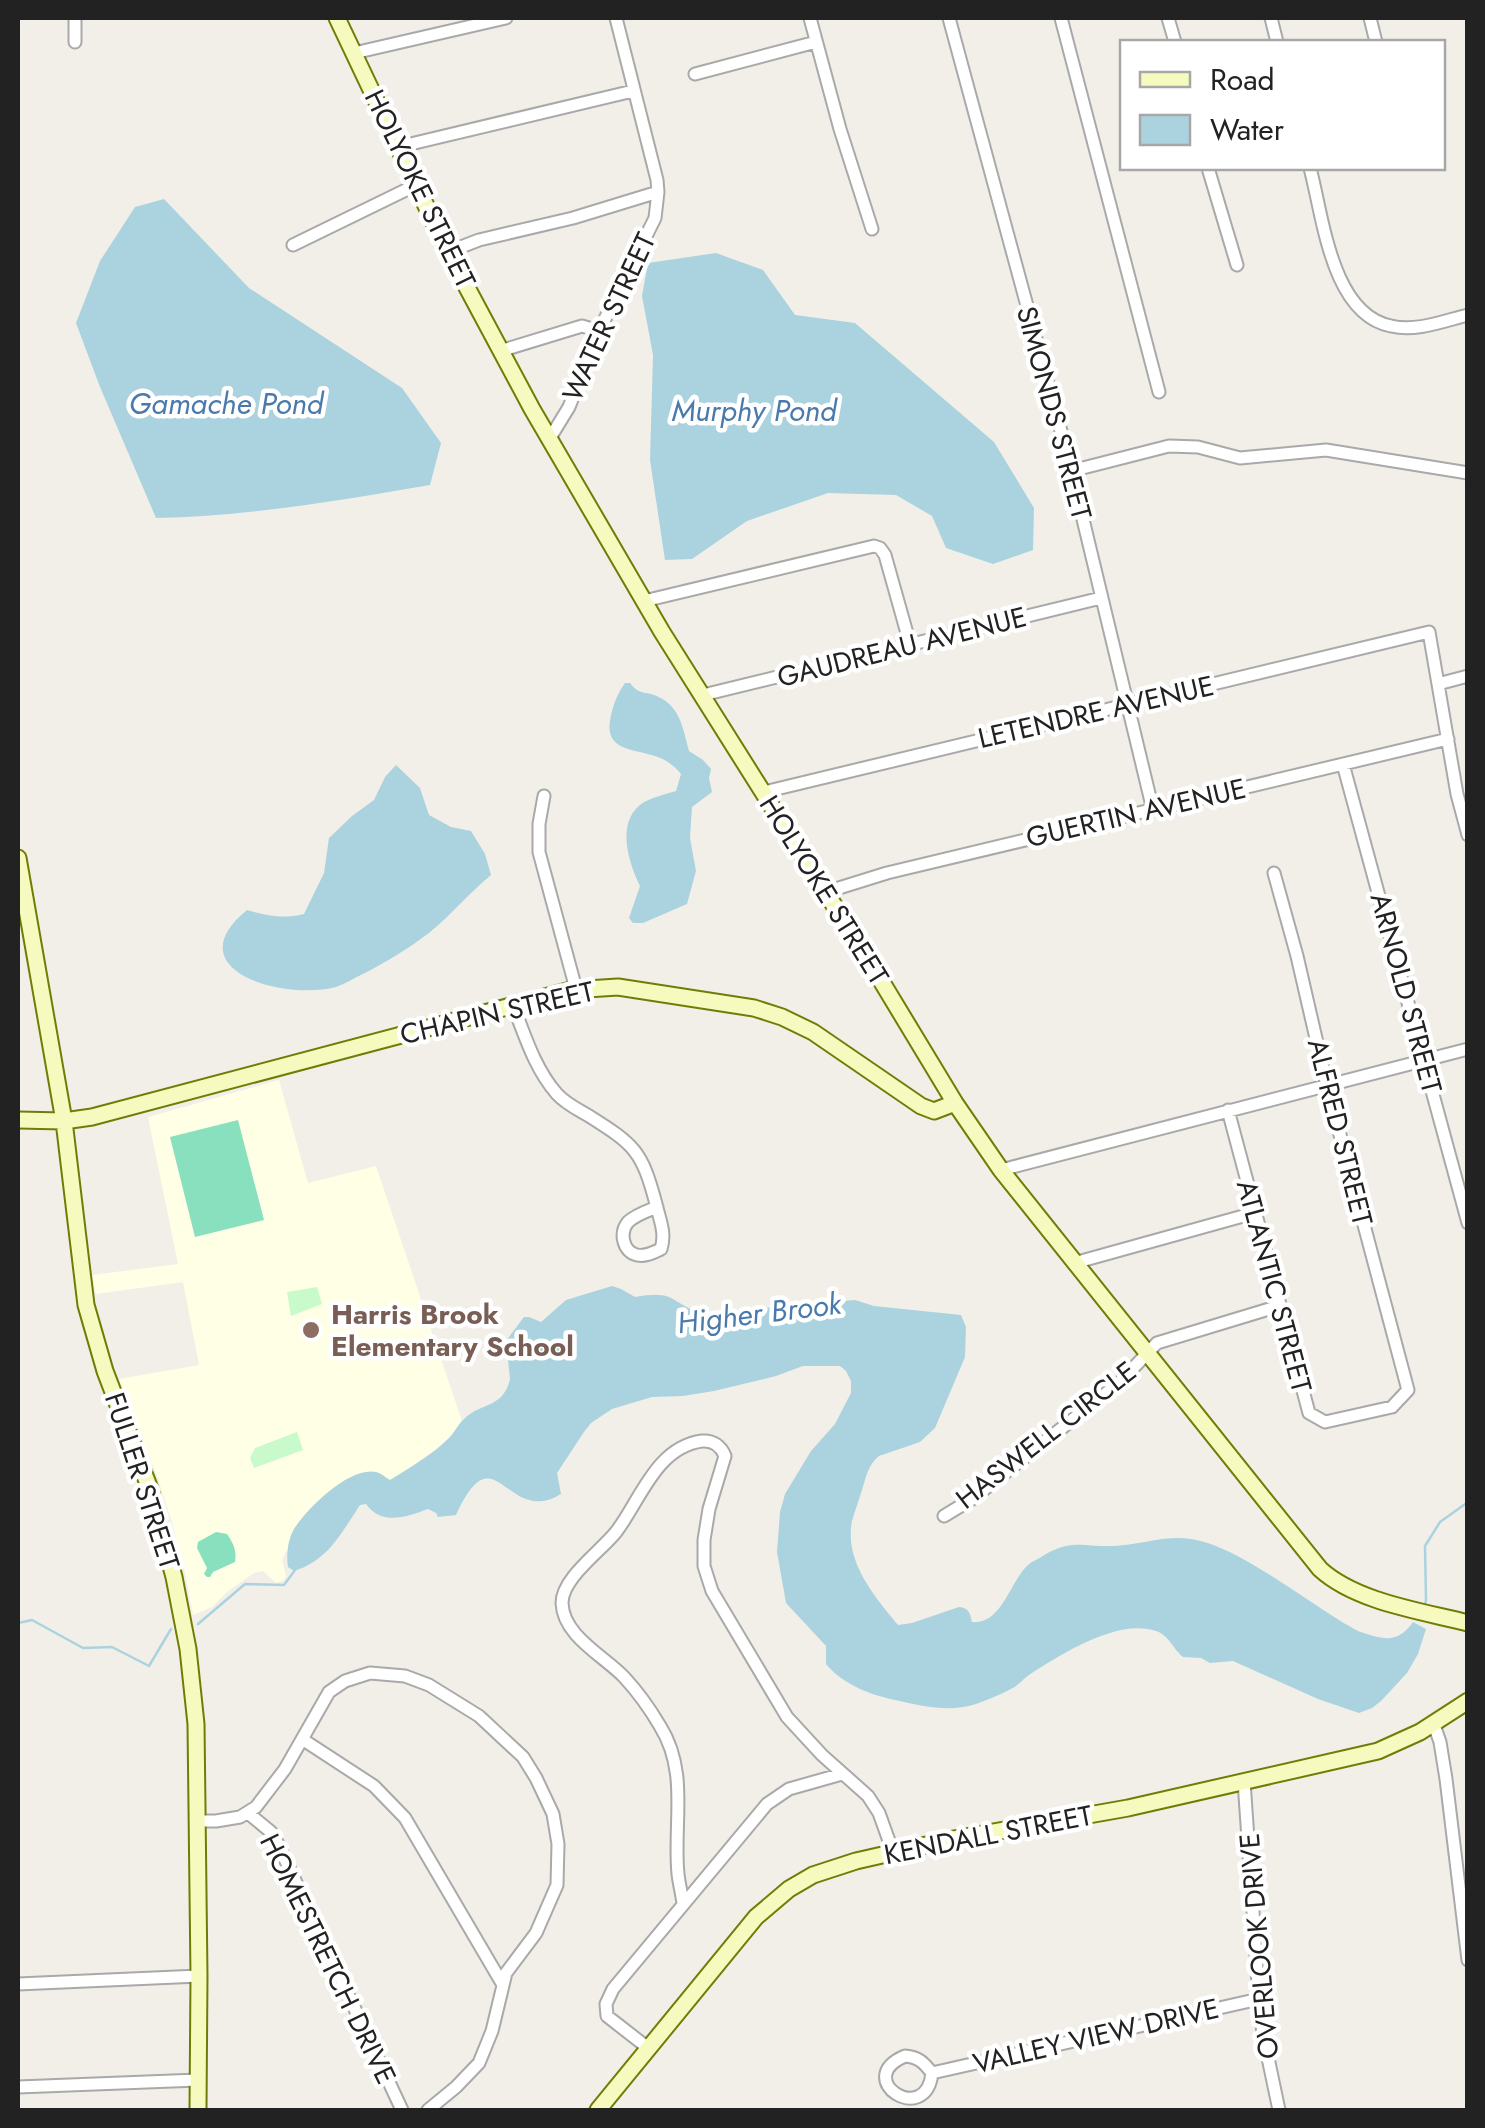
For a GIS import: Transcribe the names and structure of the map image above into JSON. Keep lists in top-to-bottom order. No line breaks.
{"streets":{"main road":["HOLYOKE STREET","CHAPIN STREET","FULLER STREET","KENDALL STREET"],"street":["WATER STREET","SIMONDS STREET","GAUDREAU AVENUE","LETENDRE AVENUE","GUERTIN AVENUE","ARNOLD STREET","ALFRED STREET","ATLANTIC STREET","HASWELL CIRCLE","OVERLOOK DRIVE","HOMESTRETCH DRIVE","VALLEY VIEW DRIVE"]},"crossings":[["HOLYOKE STREET","WATER STREET"],["HOLYOKE STREET","GAUDREAU AVENUE"],["HOLYOKE STREET","LETENDRE AVENUE"],["HOLYOKE STREET","GUERTIN AVENUE"],["HOLYOKE STREET","CHAPIN STREET"],["HOLYOKE STREET","HASWELL CIRCLE"],["SIMONDS STREET","GAUDREAU AVENUE"],["SIMONDS STREET","LETENDRE AVENUE"],["SIMONDS STREET","GUERTIN AVENUE"],["GUERTIN AVENUE","ARNOLD STREET"],["CHAPIN STREET","FULLER STREET"],["ALFRED STREET","ATLANTIC STREET"],["ATLANTIC STREET","HASWELL CIRCLE"],["KENDALL STREET","OVERLOOK DRIVE"],["OVERLOOK DRIVE","VALLEY VIEW DRIVE"]],"water":["Gamache Pond","Murphy Pond","Higher Brook"],"places":["Harris Brook Elementary School"],"legend":["Road","Water"]}
